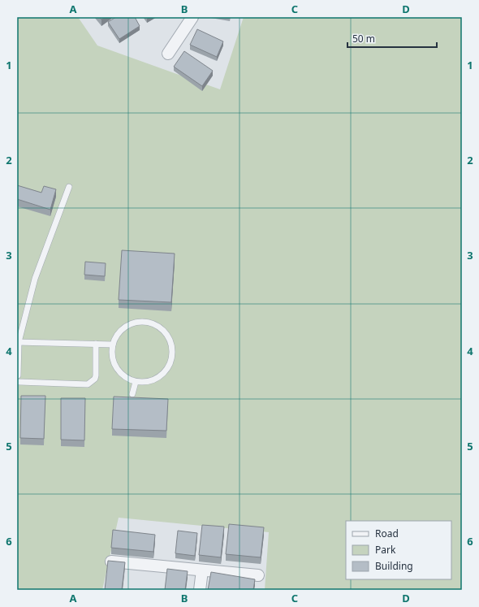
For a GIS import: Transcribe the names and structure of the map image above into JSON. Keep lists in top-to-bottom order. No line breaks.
{"legend":["Road","Park","Building"],"scale_bar":"50 m","grid":{"columns":["A","B","C","D"],"rows":["1","2","3","4","5","6"]}}
